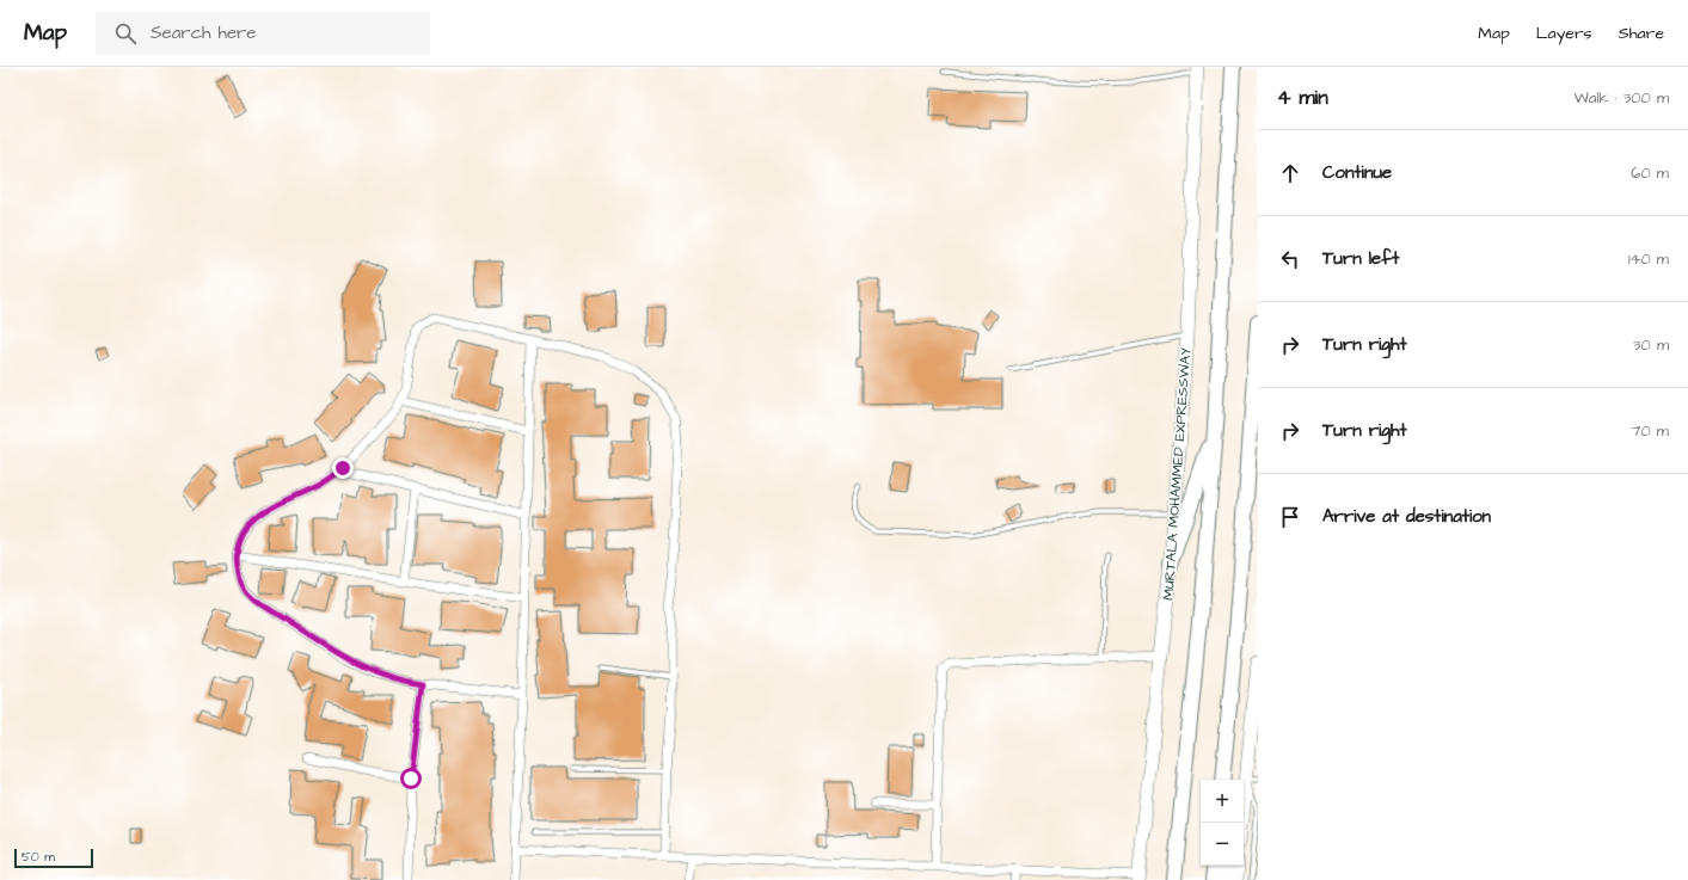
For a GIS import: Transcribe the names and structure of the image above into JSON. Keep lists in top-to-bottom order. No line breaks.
{"streets":{"highway":["MURTALA MOHAMMED EXPRESSWAY"]},"scale_bar":"50 m","page":{"header":"Map","search":"Search here","nav":["Map","Layers","Share"],"heading":["4 min","Walk · 300 m"],"list":[["Continue","60 m"],["Turn left","140 m"],["Turn right","30 m"],["Turn right","70 m"],"Arrive at destination"],"map_buttons":["+","−"],"scale":"50 m"}}
